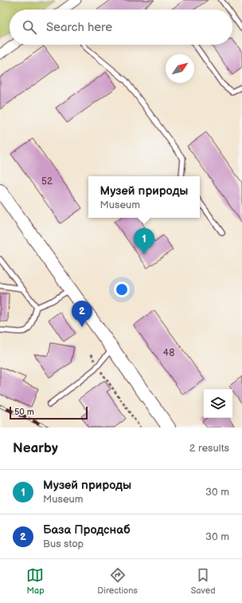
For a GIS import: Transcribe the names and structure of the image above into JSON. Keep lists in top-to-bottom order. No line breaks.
{"house_numbers":["52","48"],"scale_bar":"50 m","north":"top right","page":{"search":"Search here","popup":["Музей природы","Museum"],"pins":["1","2"],"scale":"50 m","heading":["Nearby","2 results"],"list":[{"mark":"1","name":"Музей природы","note":"Museum","value":"30 m"},{"mark":"2","name":"База Продснаб","note":"Bus stop","value":"30 m"}],"nav":["Map","Directions","Saved"]}}
